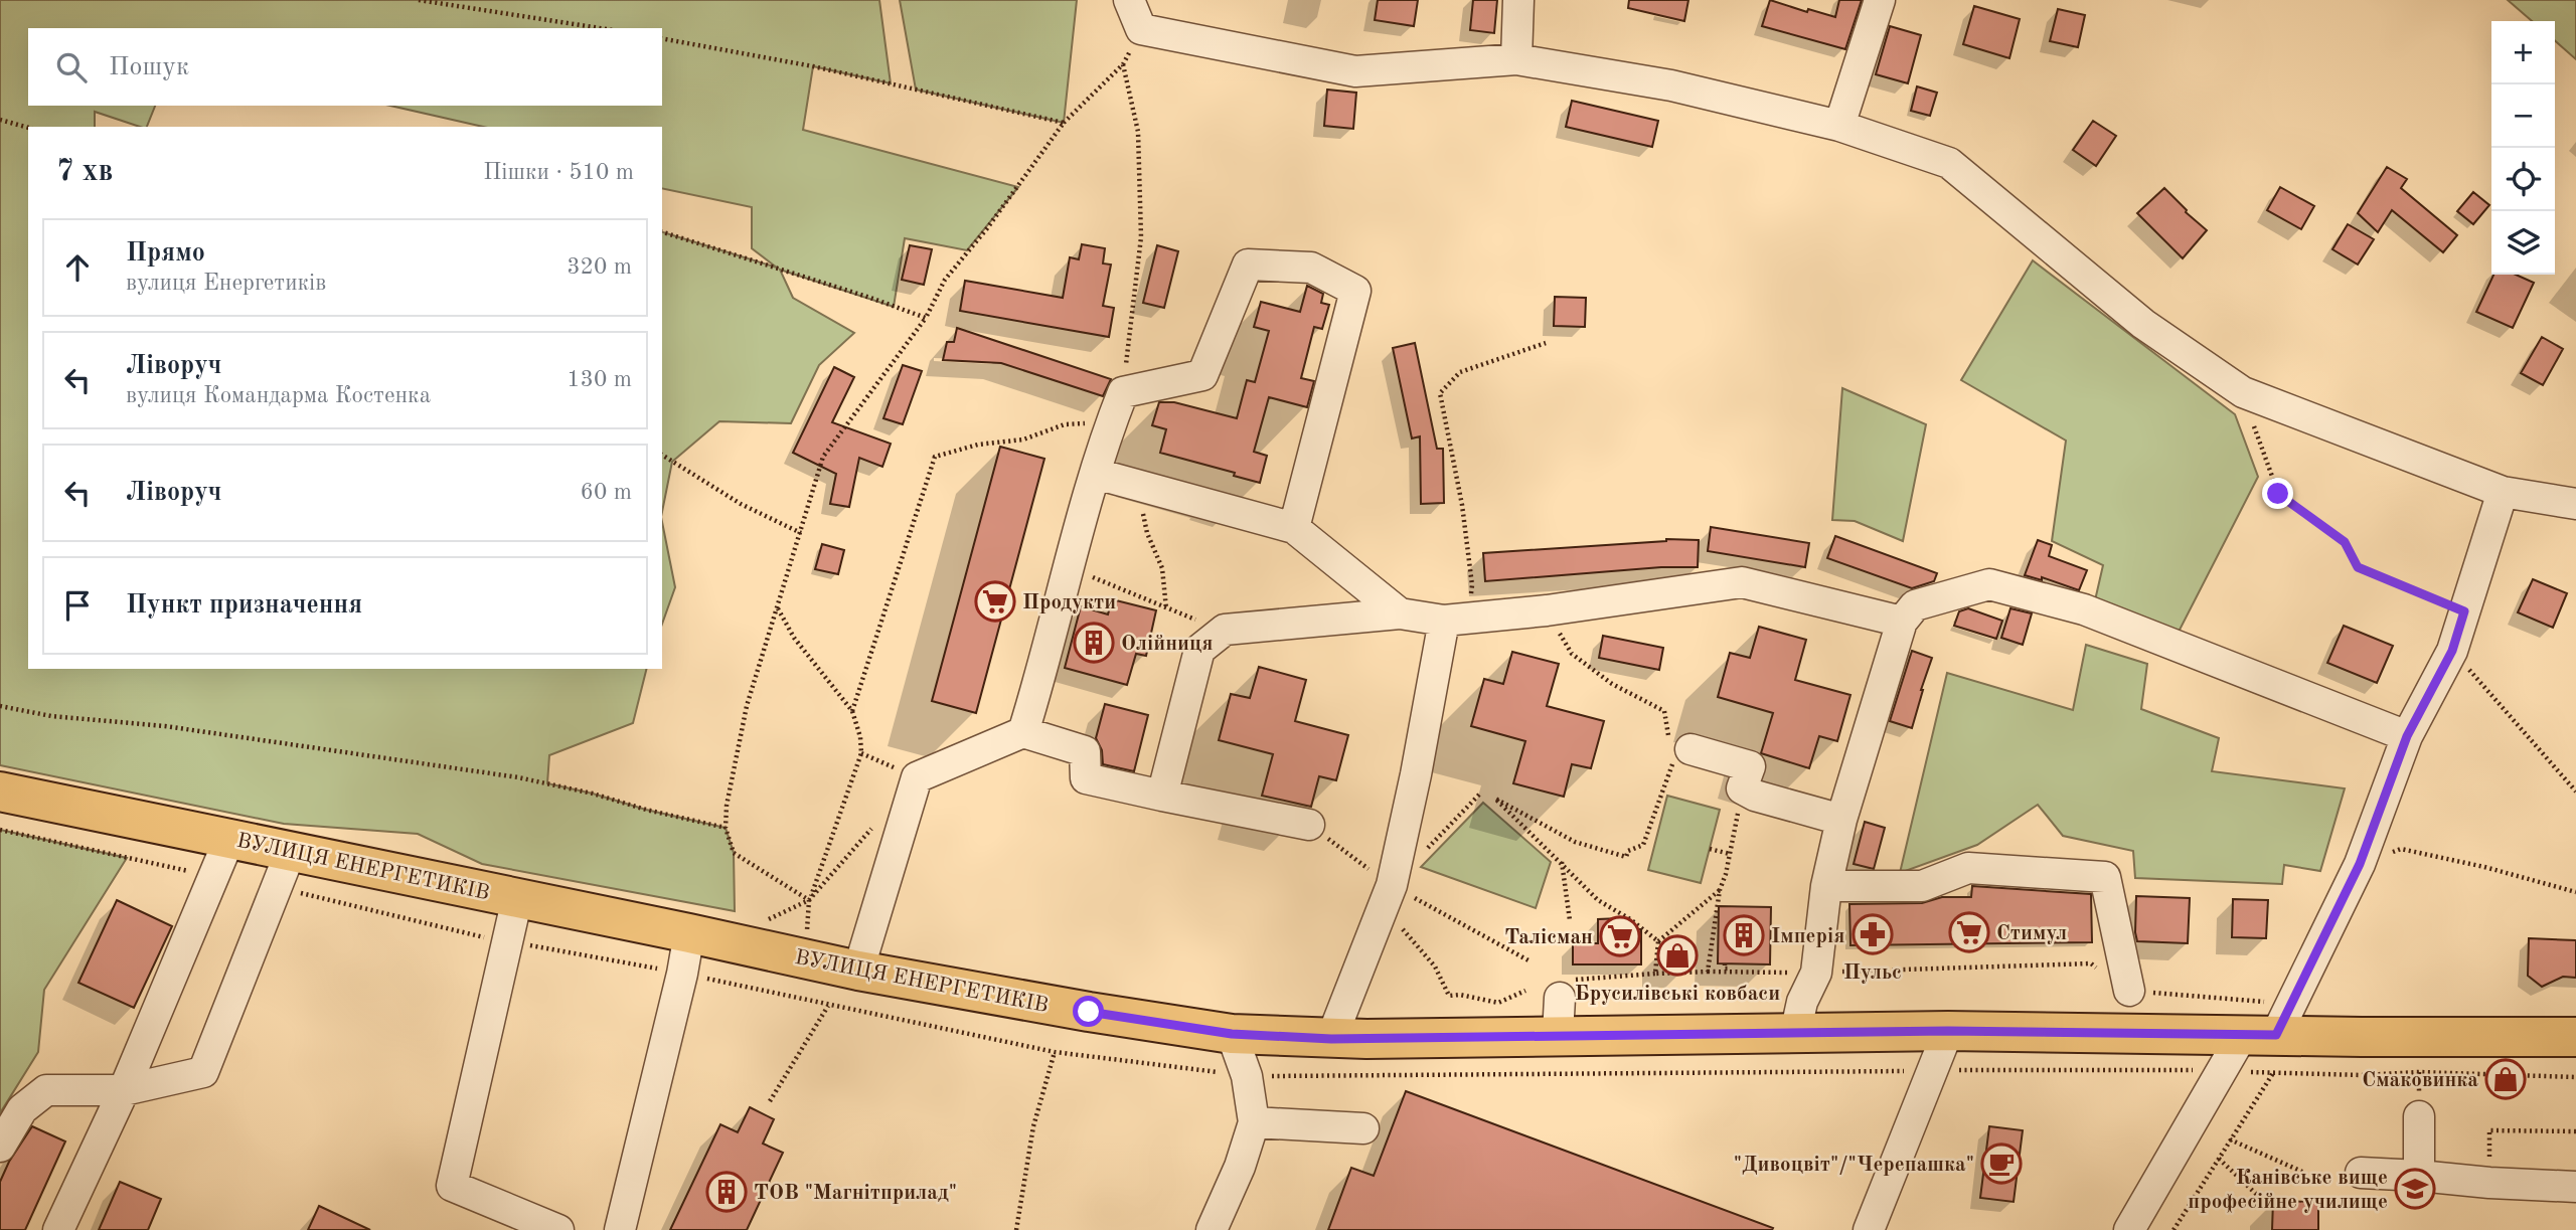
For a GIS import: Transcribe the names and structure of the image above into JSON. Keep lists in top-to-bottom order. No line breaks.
{"streets":{"main road":["ВУЛИЦЯ ЕНЕРГЕТИКІВ"]},"places":{"supermarket":["Продукти","Стимул","Талісман"],"building":["Олійниця","Імперія","ТОВ \"Магнітприлад\""],"pharmacy":["Пульс"],"shop":["Брусилівські ковбаси","Смаковинка"],"cafe":["\"Дивоцвіт\"/\"Черепашка\""],"school or university":["Канівське вище професійне училище"]},"page":{"map_buttons":["+","−"],"search":"Пошук","heading":["7 хв","Пішки · 510 m"],"list":[["Прямо","вулиця Енергетиків","320 m"],["Ліворуч","вулиця Командарма Костенка","130 m"],["Ліворуч","60 m"],"Пункт призначення"]}}
